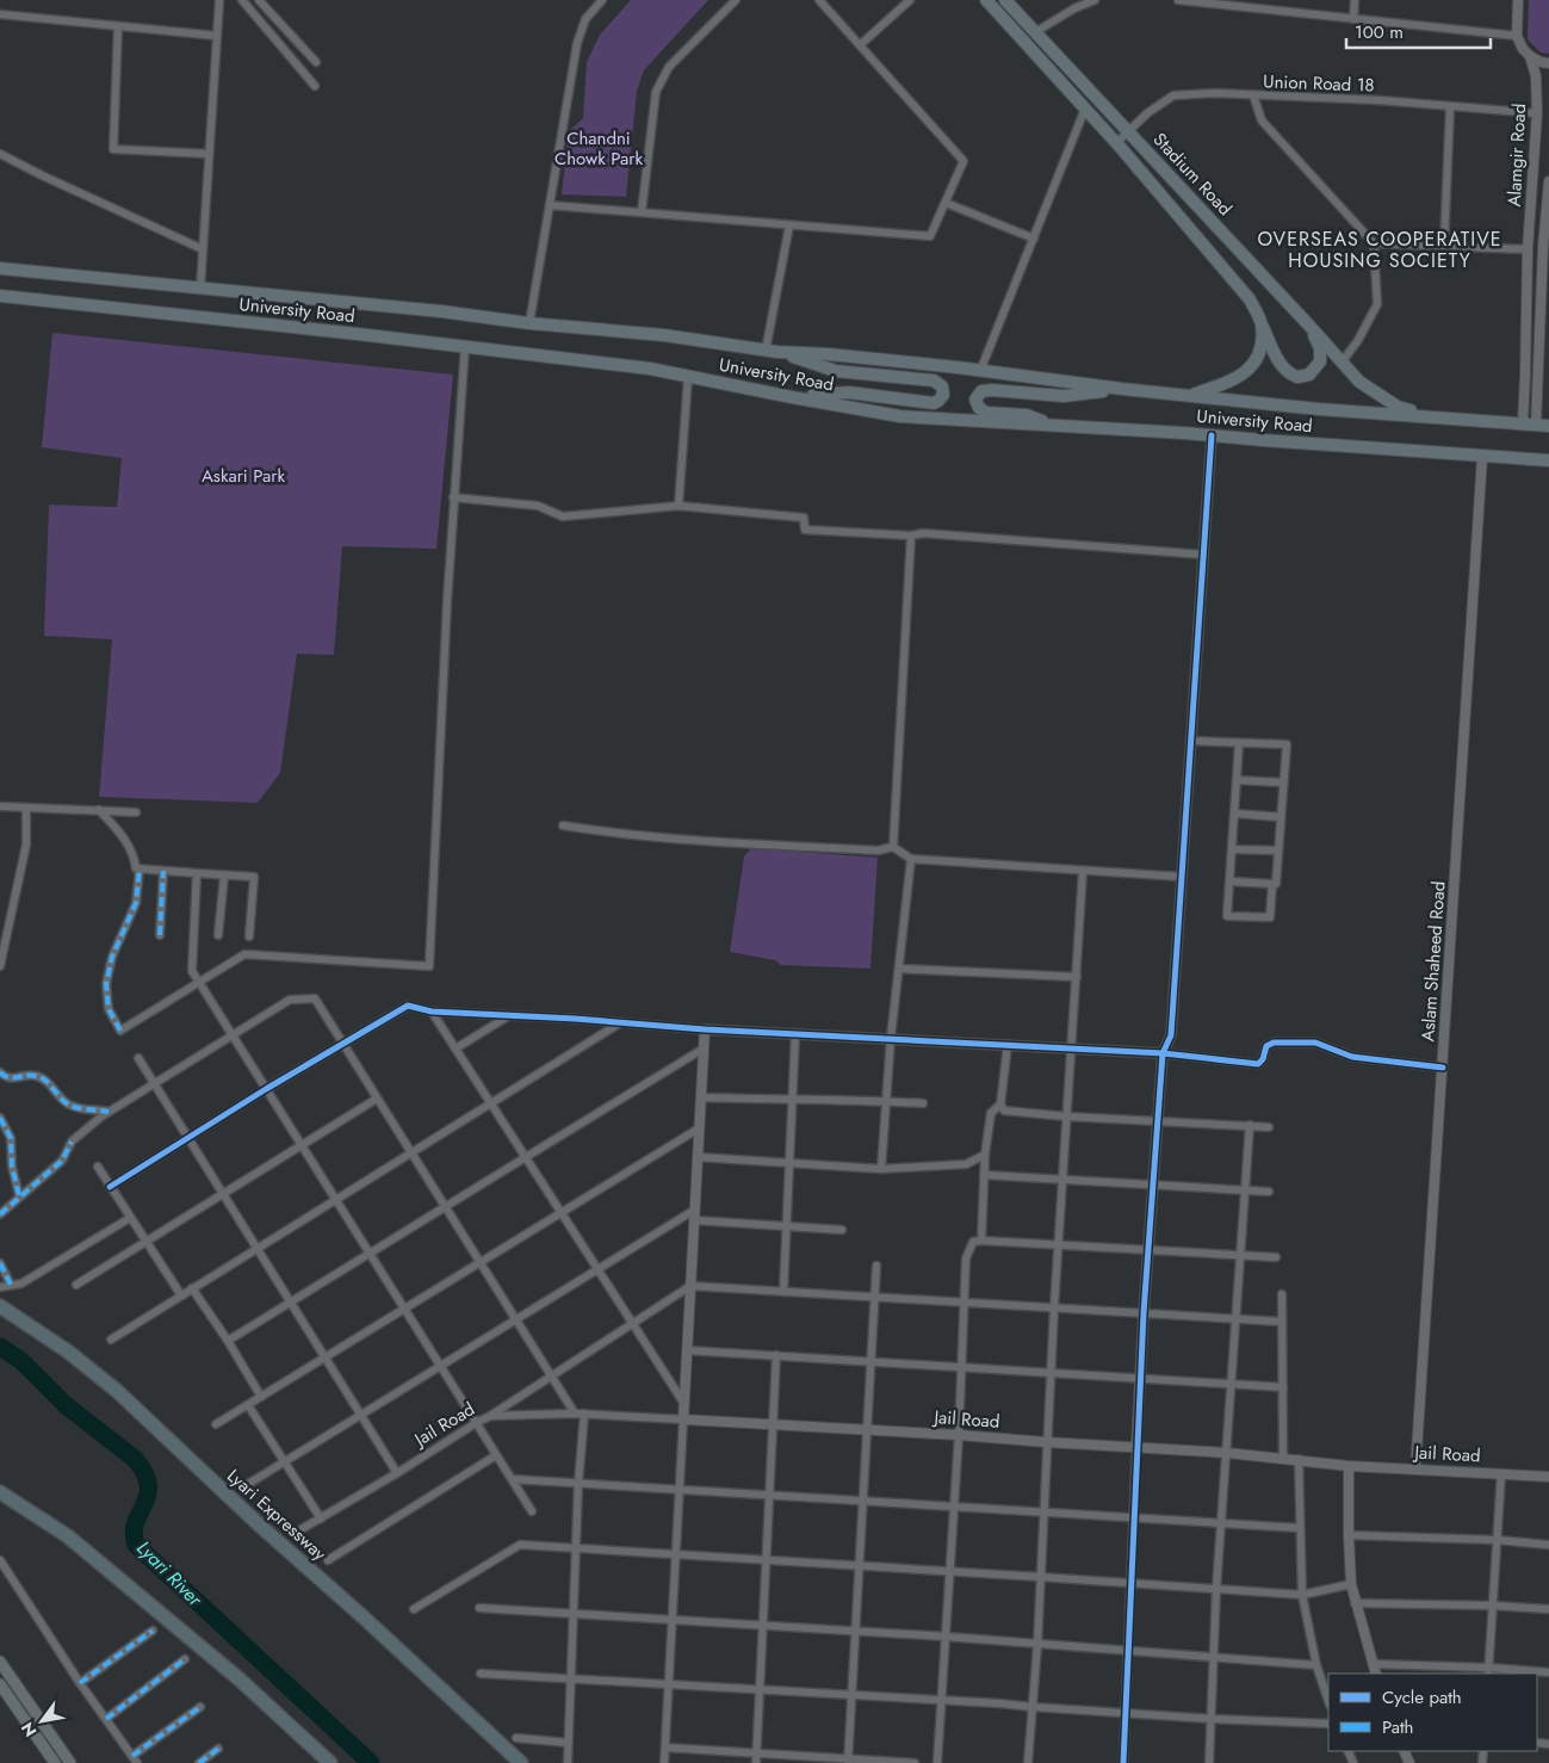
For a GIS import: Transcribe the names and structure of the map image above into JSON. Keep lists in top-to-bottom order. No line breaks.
{"streets":{"highway":["Lyari Expressway"],"main road":["Stadium Road","University Road"],"street":["Union Road 18","Alamgir Road","Aslam Shaheed Road","Jail Road"]},"crossings":[["Union Road 18","Alamgir Road"],["Union Road 18","Stadium Road"],["Alamgir Road","University Road"],["Stadium Road","University Road"],["University Road","Aslam Shaheed Road"],["Aslam Shaheed Road","Jail Road"]],"districts":["OVERSEAS COOPERATIVE HOUSING SOCIETY"],"water":["Lyari River"],"parks":["Chandni Chowk Park","Askari Park"],"legend":["Cycle path","Path"],"scale_bar":"100 m","north":"bottom left"}
